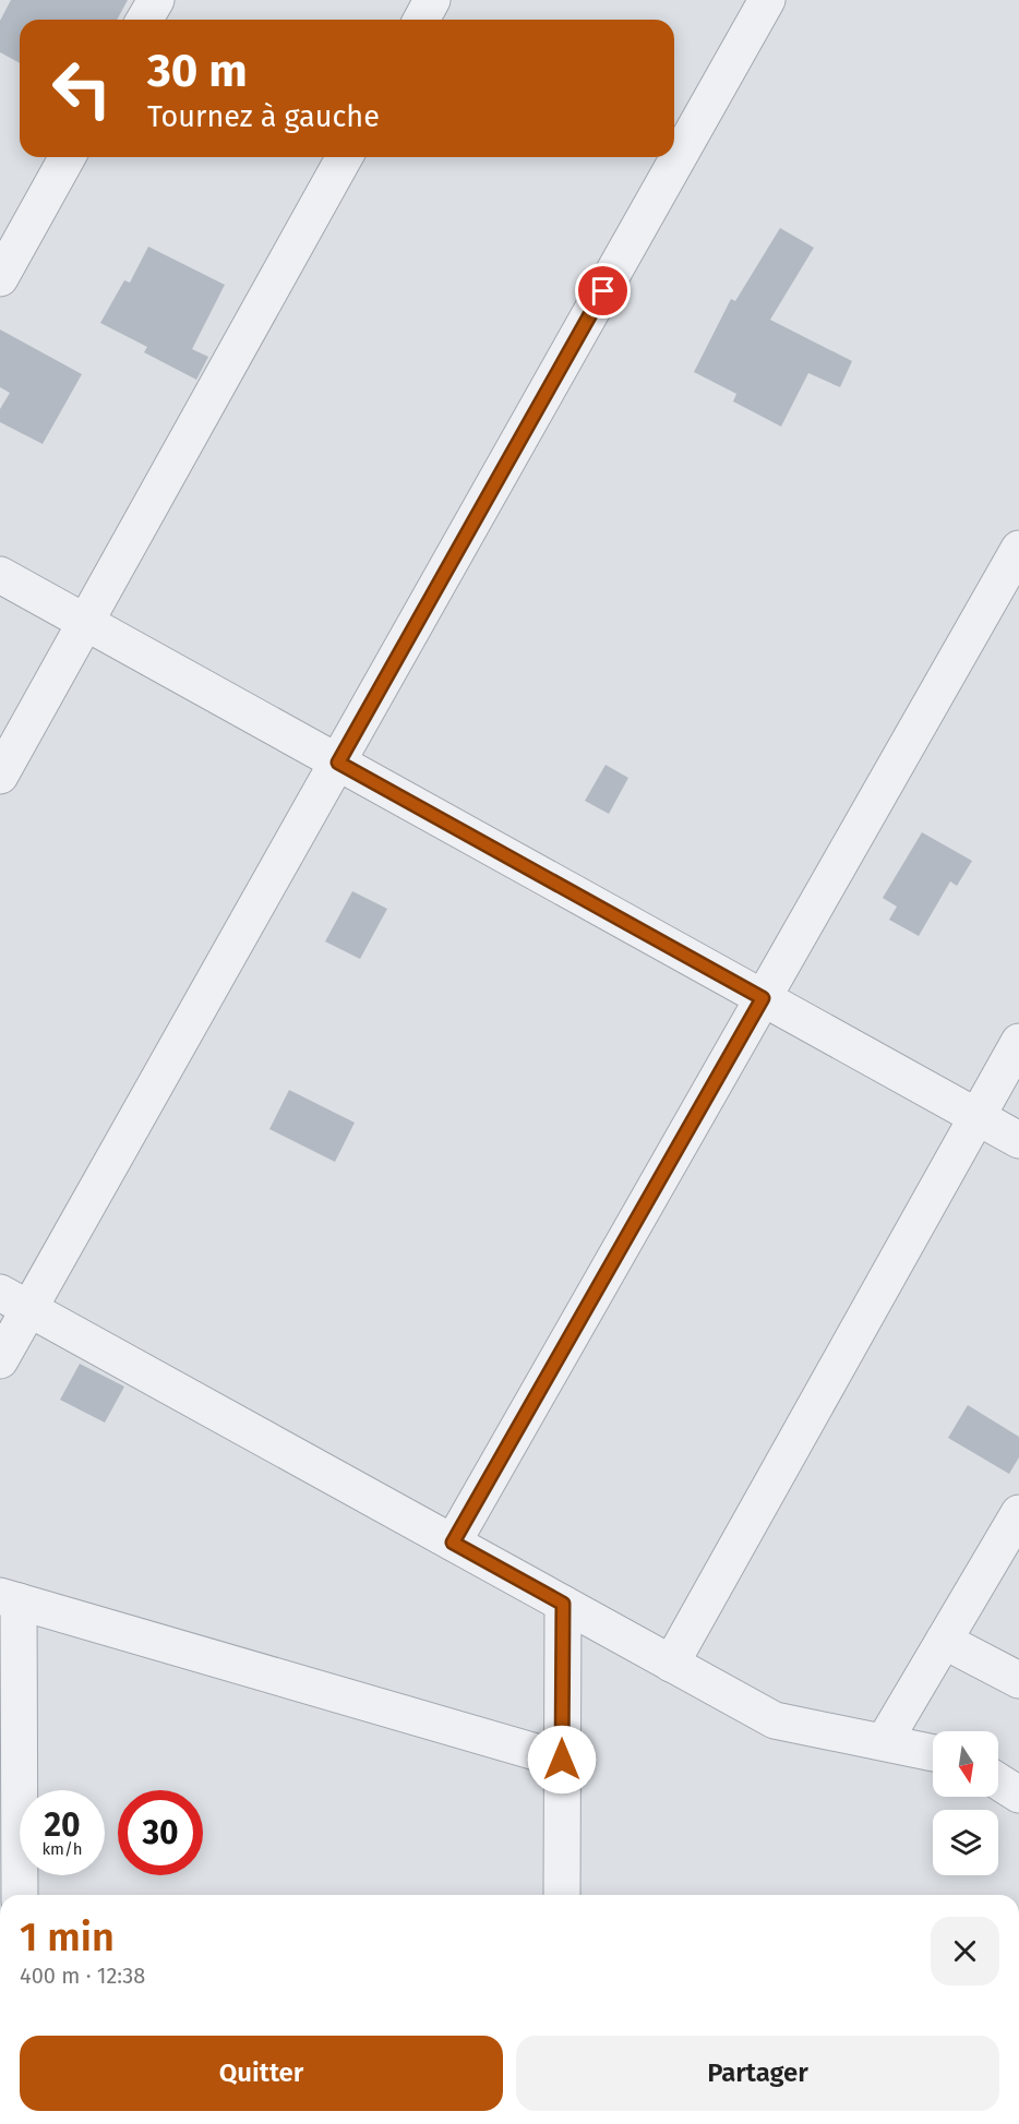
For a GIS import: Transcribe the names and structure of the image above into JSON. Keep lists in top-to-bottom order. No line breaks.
{"north":"bottom","page":{"turn":["30 m","Tournez à gauche"],"speed":"20 km/h","limit":"30","heading":["1 min","400 m · 12:38"],"buttons":["Quitter","Partager"]}}
